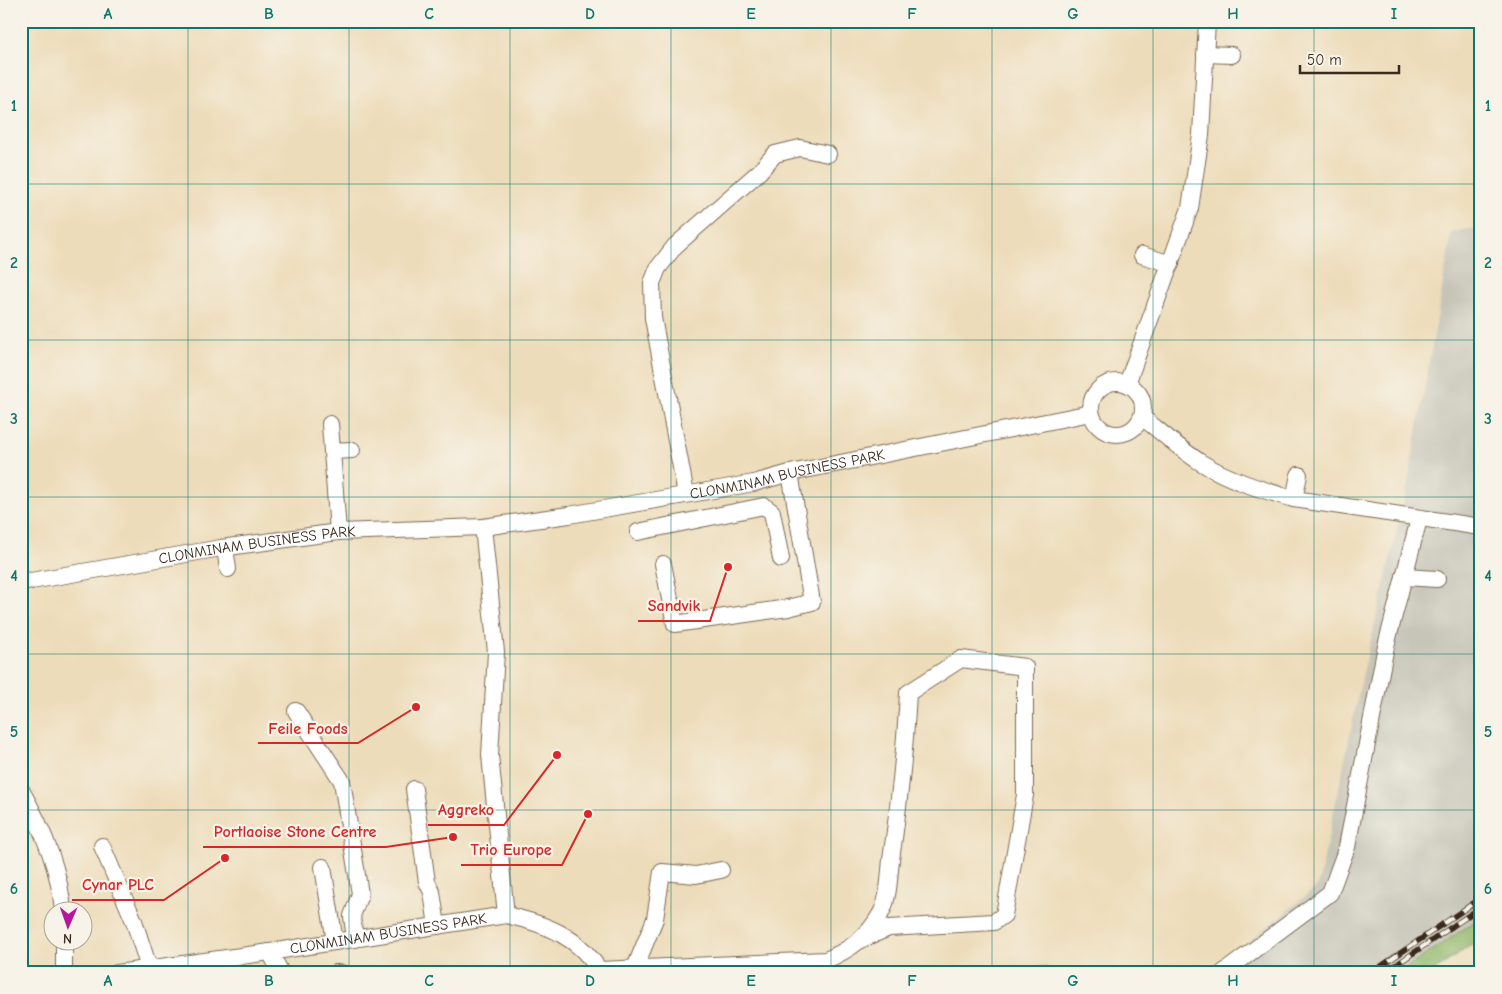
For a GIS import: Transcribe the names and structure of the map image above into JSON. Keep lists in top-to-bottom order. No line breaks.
{"streets":{"street":["CLONMINAM BUSINESS PARK"]},"places":["Sandvik","Feile Foods","Aggreko","Trio Europe","Portlaoise Stone Centre","Cynar PLC"],"scale_bar":"50 m","north":"bottom","grid":{"columns":["A","B","C","D","E","F","G","H","I"],"rows":["1","2","3","4","5","6"]}}
